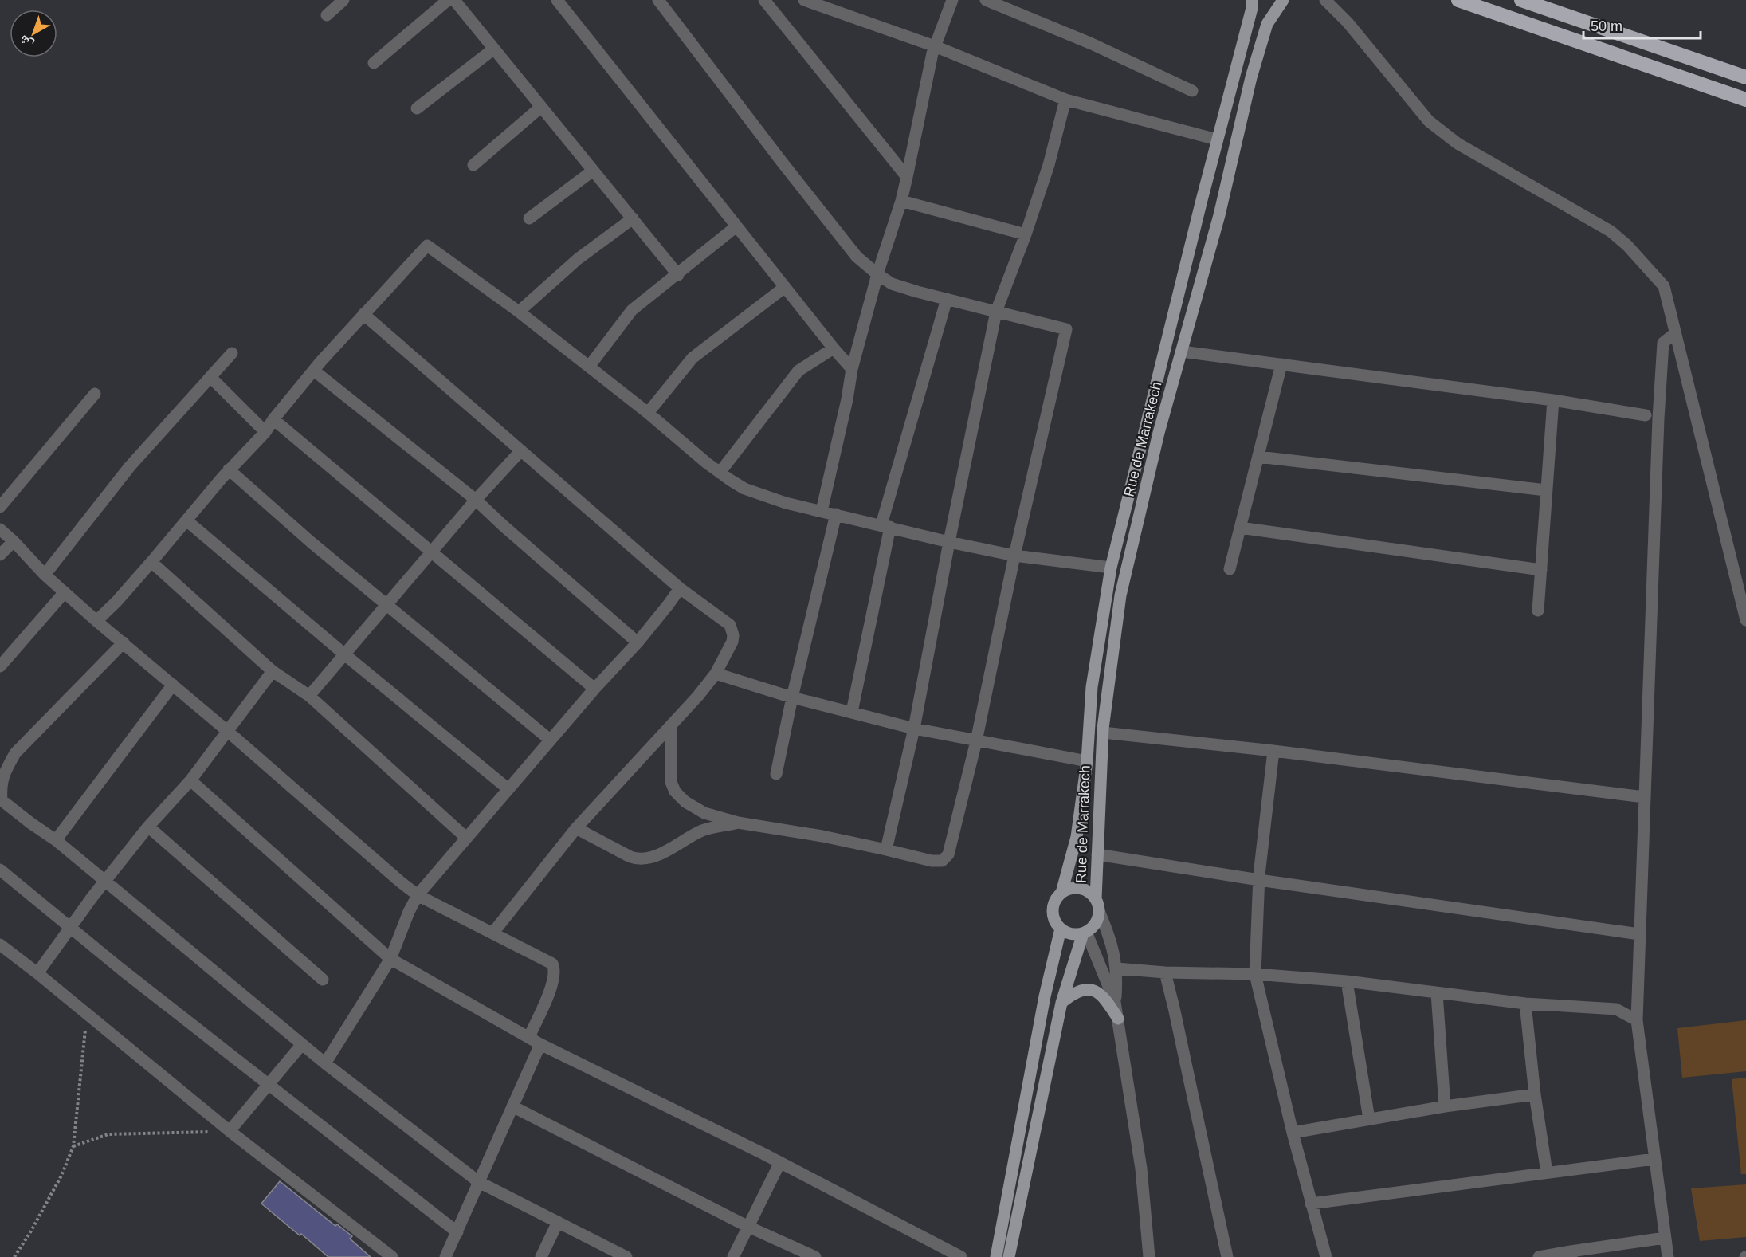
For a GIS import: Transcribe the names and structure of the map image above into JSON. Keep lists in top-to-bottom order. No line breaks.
{"streets":{"main road":["Rue de Marrakech"]},"scale_bar":"50 m","north":"bottom left"}
